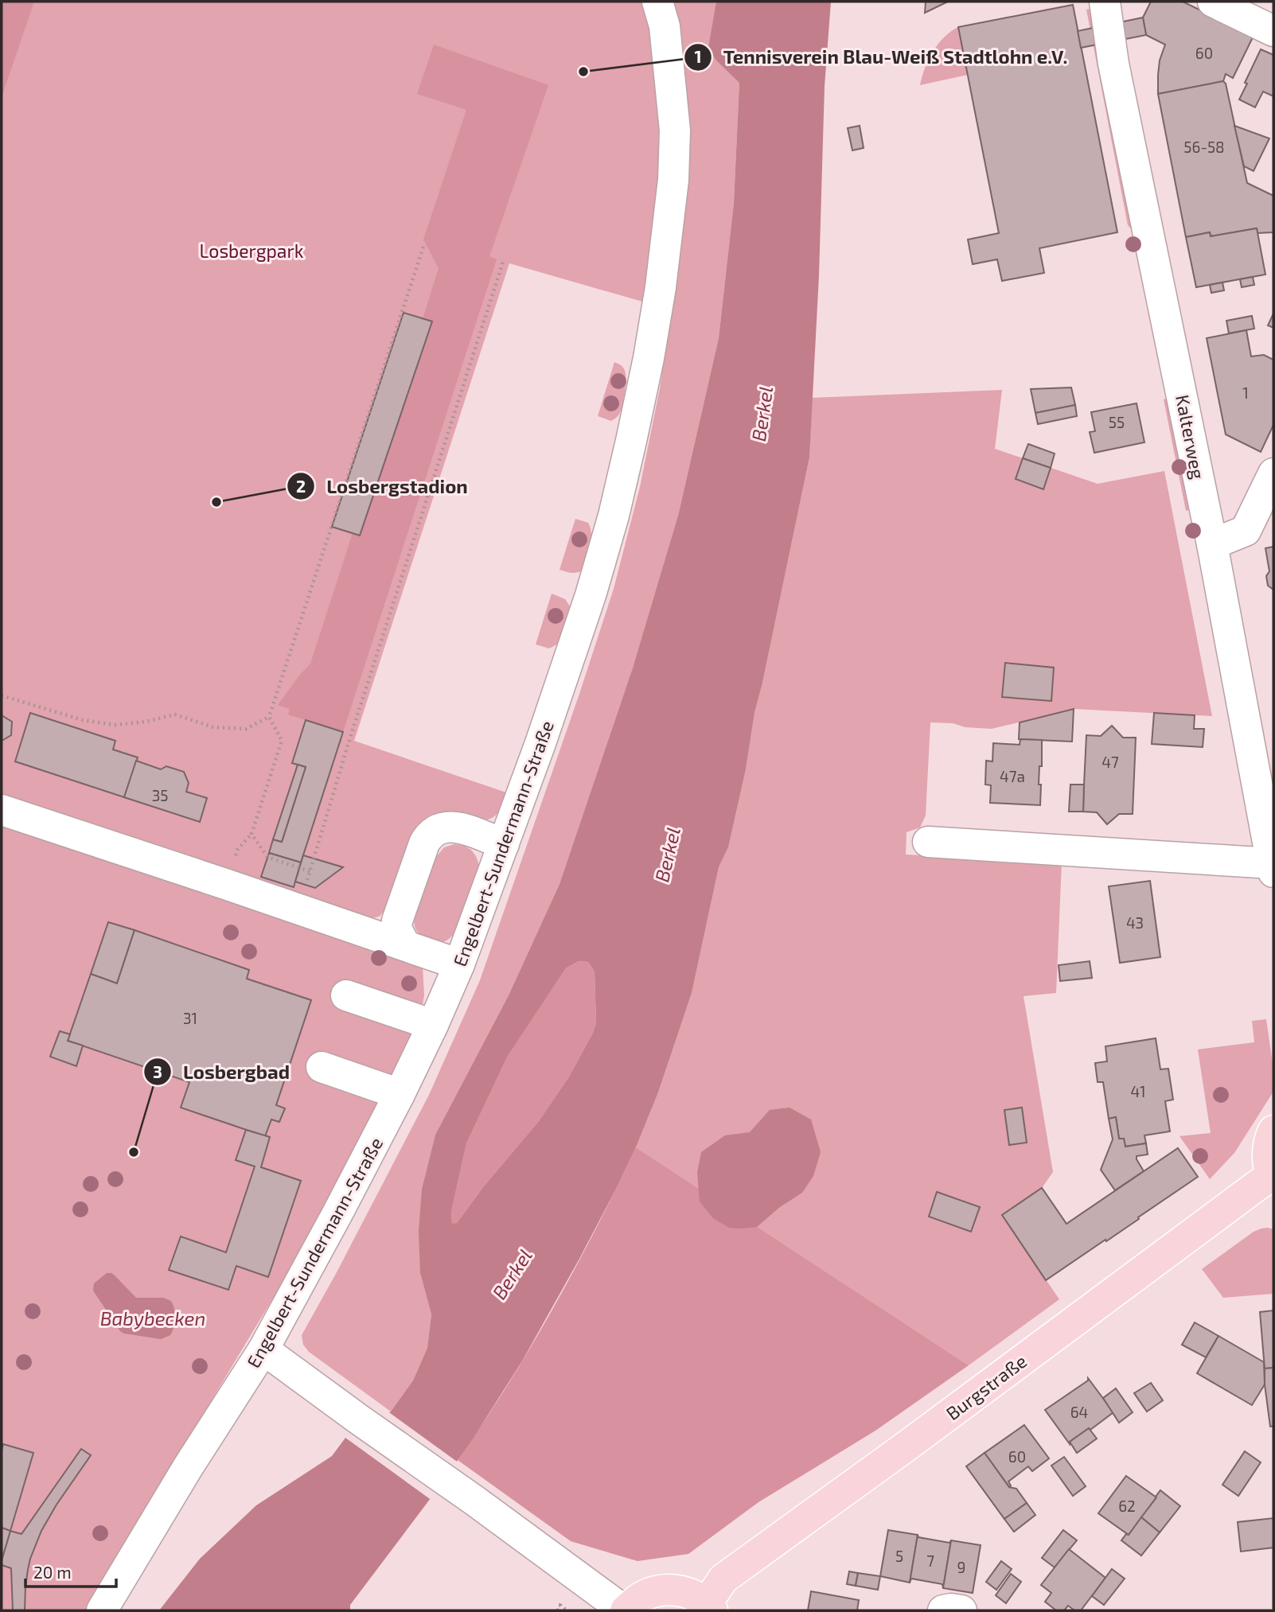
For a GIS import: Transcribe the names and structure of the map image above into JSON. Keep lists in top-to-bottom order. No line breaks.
{"streets":{"main road":["Burgstraße"],"street":["Kalterweg","Engelbert-Sundermann-Straße"]},"water":["Berkel","Babybecken"],"parks":["Losbergpark"],"places":["Tennisverein Blau-Weiß Stadtlohn e.V.","Losbergstadion","Losbergbad"],"house_numbers":["60","56-58","1","55","47","47a","35","43","31","41","64","60","62","5","7","9"],"scale_bar":"20 m"}
